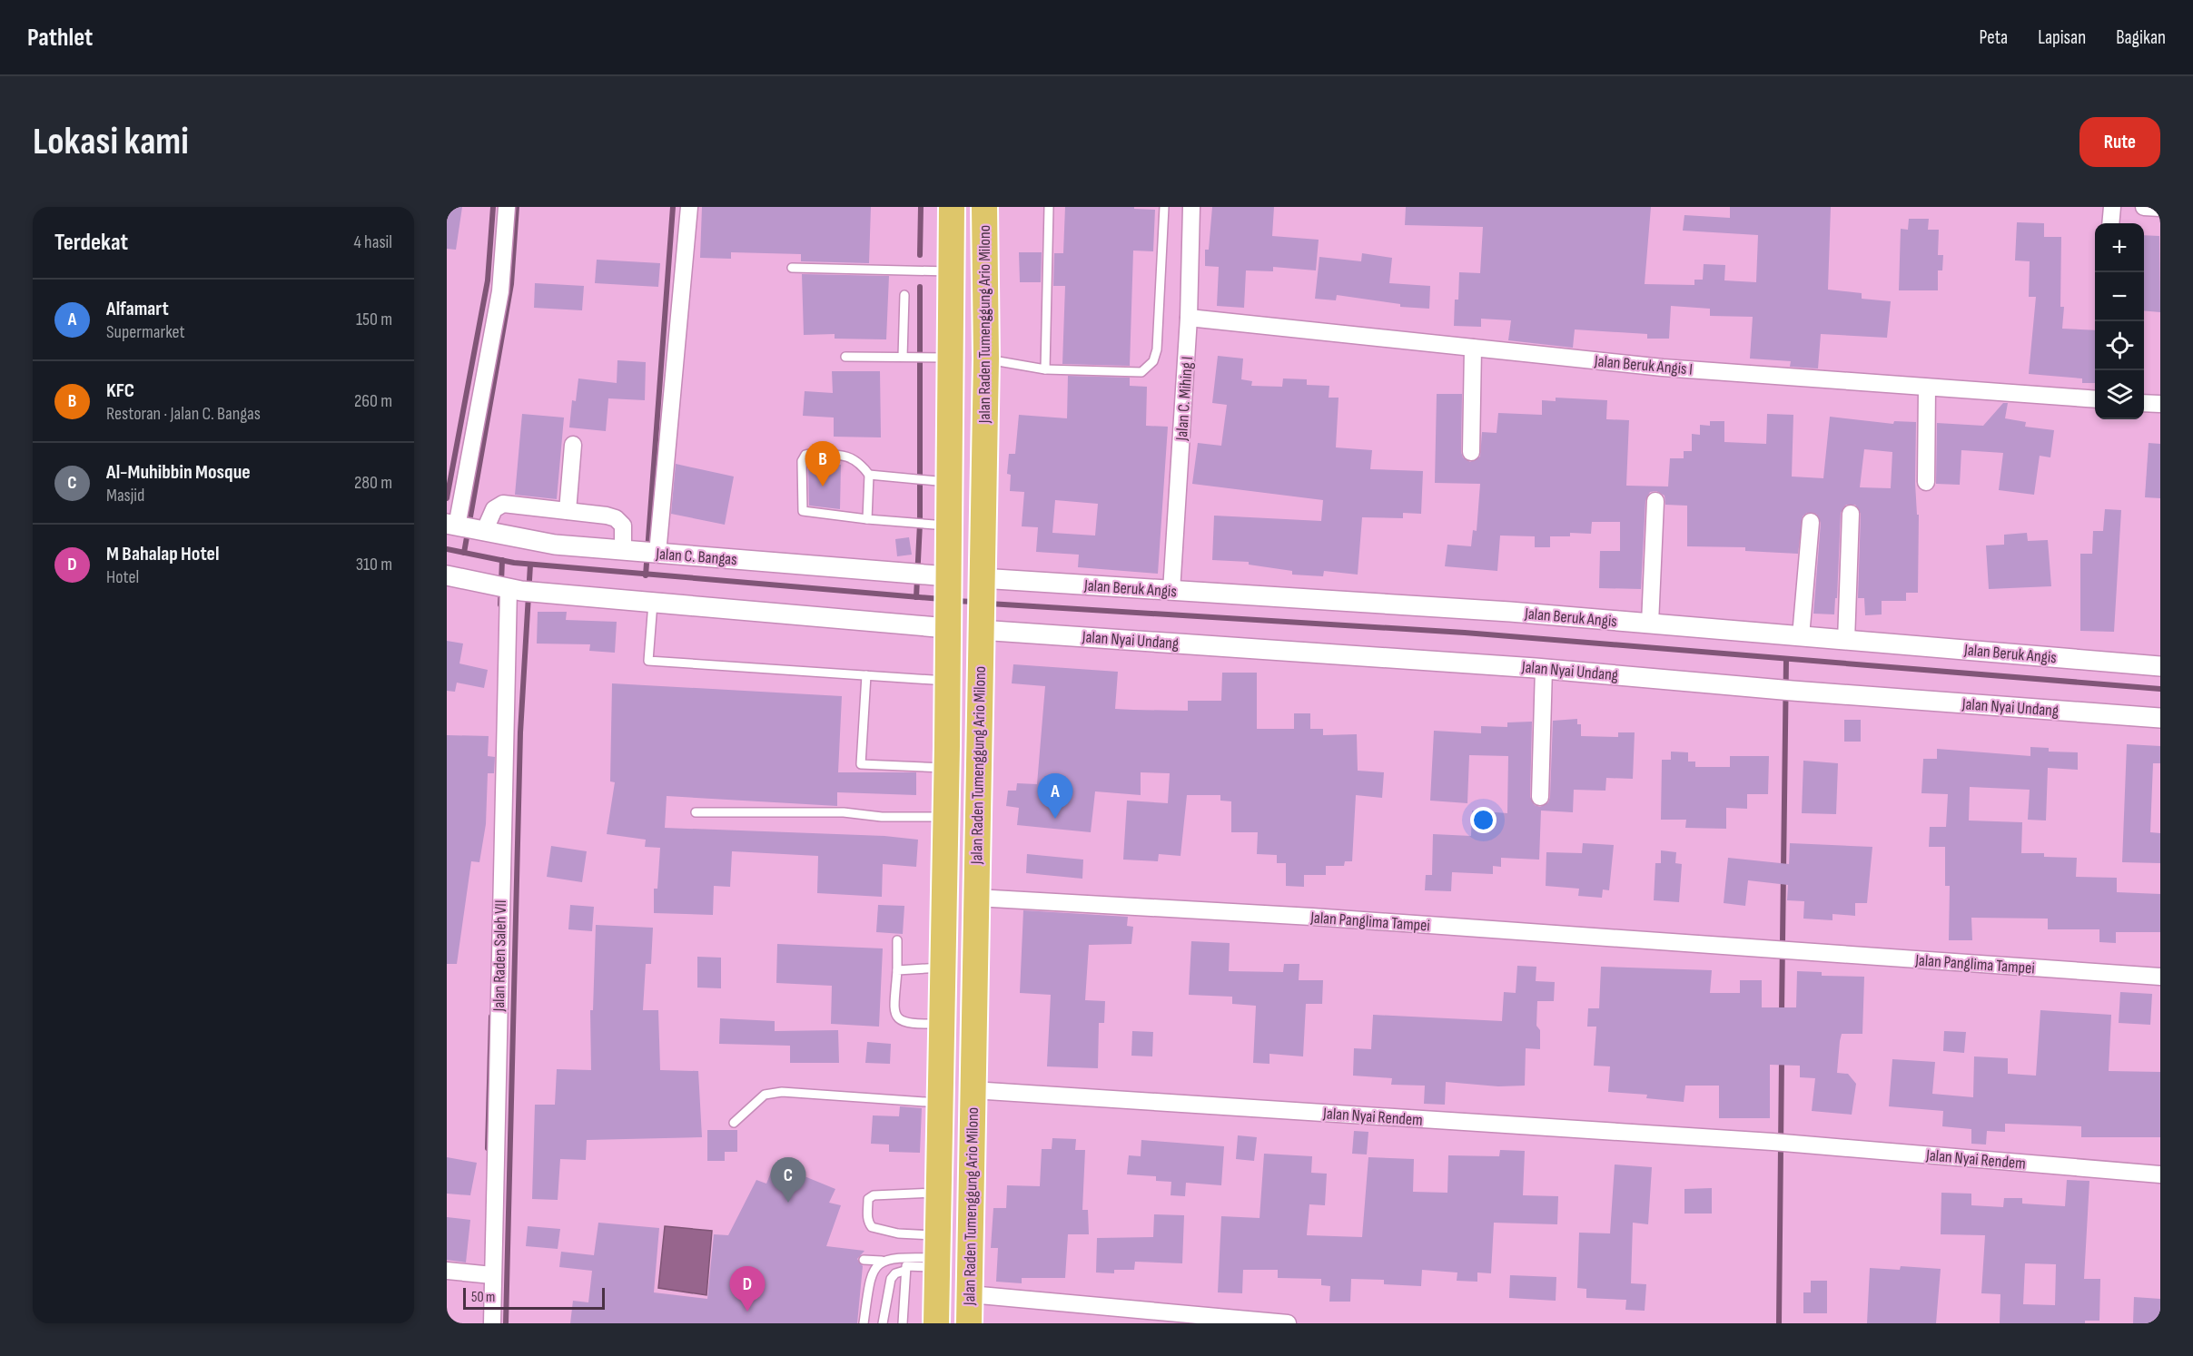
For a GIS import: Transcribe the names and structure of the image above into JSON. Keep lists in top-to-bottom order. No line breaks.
{"streets":{"highway":["Jalan Raden Tumenggung Ario Milono"],"street":["Jalan Beruk Angis I","Jalan C. Mihing I","Jalan C. Bangas","Jalan Beruk Angis","Jalan Nyai Undang","Jalan Panglima Tampei","Jalan Raden Saleh VII","Jalan Nyai Rendem"]},"crossings":[["Jalan Raden Tumenggung Ario Milono","Jalan C. Bangas"],["Jalan Raden Tumenggung Ario Milono","Jalan Beruk Angis"],["Jalan Raden Tumenggung Ario Milono","Jalan Nyai Undang"],["Jalan Raden Tumenggung Ario Milono","Jalan Panglima Tampei"],["Jalan Raden Tumenggung Ario Milono","Jalan Nyai Rendem"],["Jalan Beruk Angis I","Jalan C. Mihing I"],["Jalan C. Mihing I","Jalan Beruk Angis"]],"scale_bar":"50 m","page":{"header":"Pathlet","nav":["Peta","Lapisan","Bagikan"],"buttons":"Rute","title":"Lokasi kami","heading":["Terdekat","4 hasil"],"map_buttons":["+","−"],"list":[{"mark":"A","name":"Alfamart","note":"Supermarket","value":"150 m"},{"mark":"B","name":"KFC","note":"Restoran · Jalan C. Bangas","value":"260 m"},{"mark":"C","name":"Al-Muhibbin Mosque","note":"Masjid","value":"280 m"},{"mark":"D","name":"M Bahalap Hotel","note":"Hotel","value":"310 m"}],"pins":["B","A","C","D"],"scale":"50 m"}}
